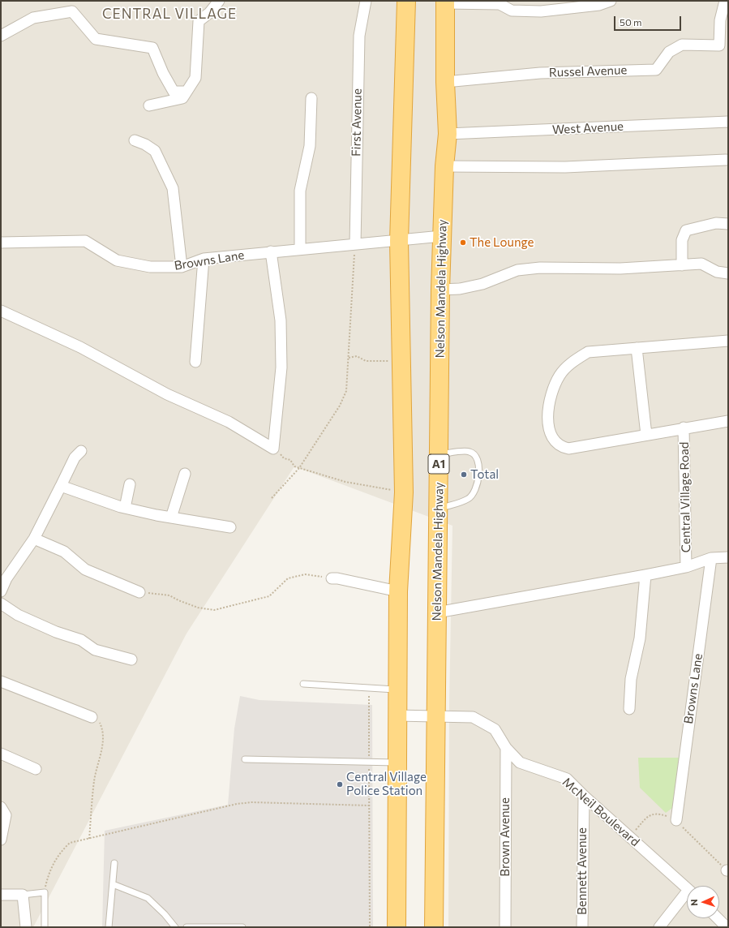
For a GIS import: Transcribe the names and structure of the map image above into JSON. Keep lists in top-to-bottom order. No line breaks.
{"streets":{"highway":["Nelson Mandela Highway","A1"],"street":["Russel Avenue","First Avenue","West Avenue","Browns Lane","Central Village Road","McNeil Boulevard","Brown Avenue","Bennett Avenue"]},"crossings":[["Russel Avenue","Nelson Mandela Highway"],["First Avenue","Browns Lane"],["West Avenue","Nelson Mandela Highway"],["Browns Lane","Nelson Mandela Highway"],["Nelson Mandela Highway","McNeil Boulevard"],["McNeil Boulevard","Brown Avenue"],["McNeil Boulevard","Bennett Avenue"]],"districts":["CENTRAL VILLAGE"],"places":["The Lounge","Total","Central Village Police Station"],"scale_bar":"50 m","north":"left"}
